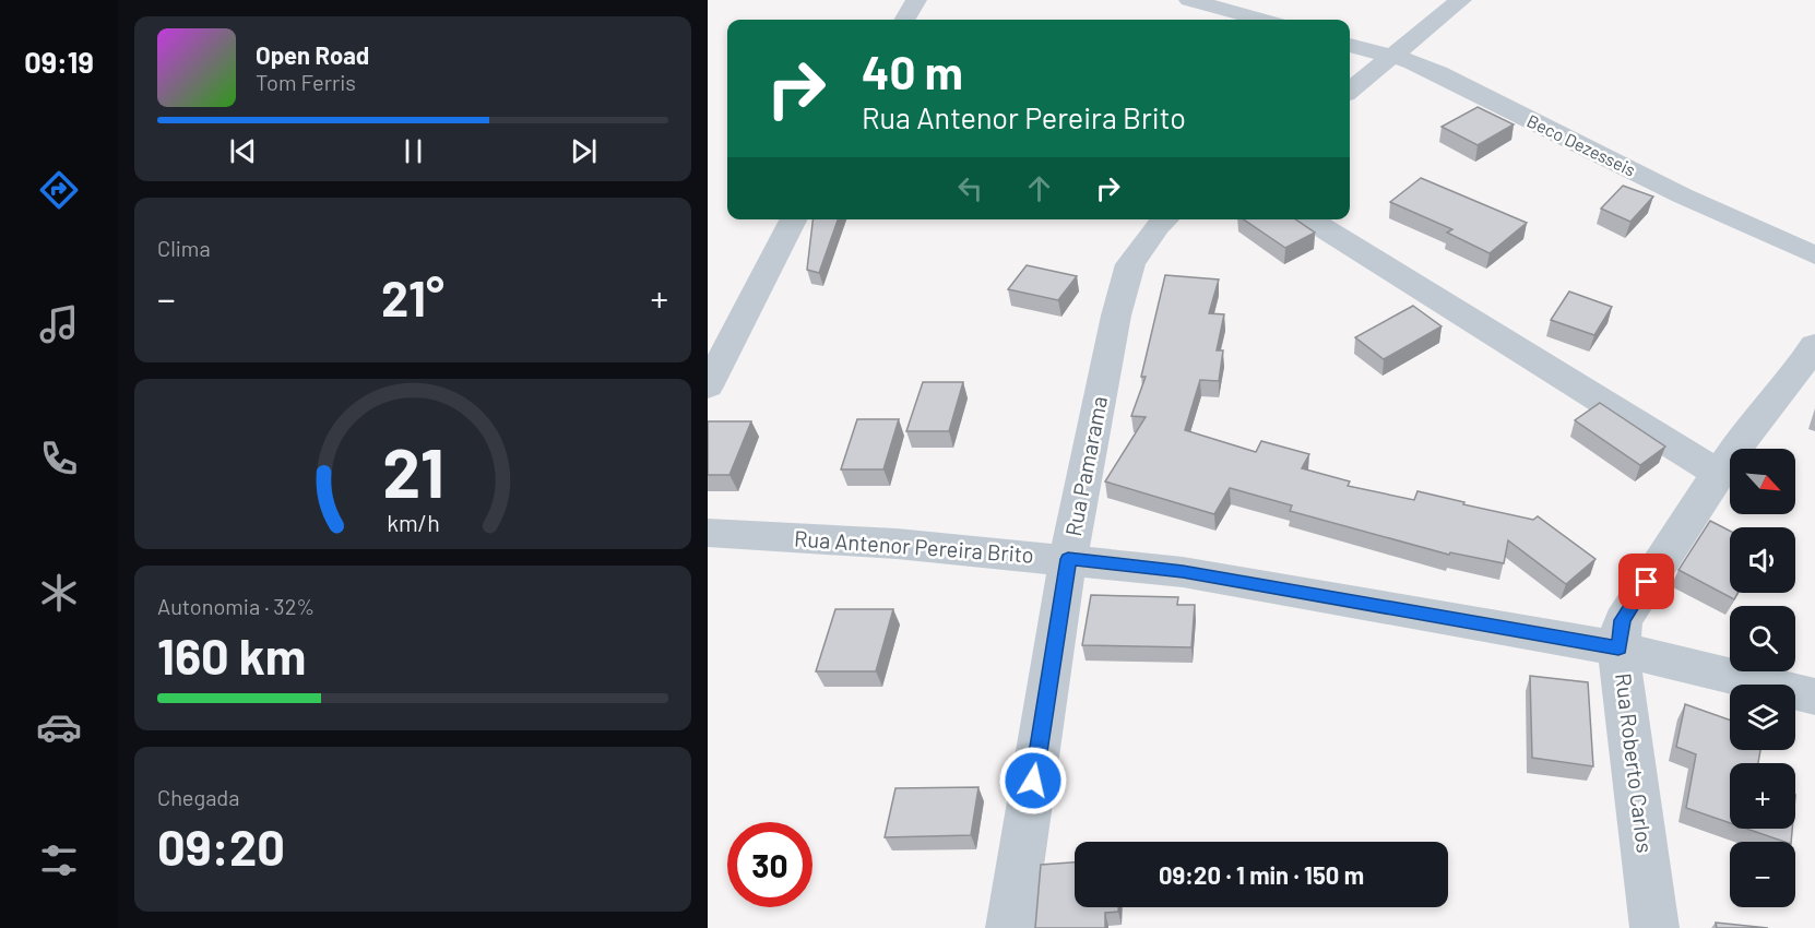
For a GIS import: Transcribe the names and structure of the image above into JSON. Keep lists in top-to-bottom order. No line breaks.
{"streets":{"street":["Beco Dezesseis","Rua Pamarama","Rua Antenor Pereira Brito","Rua Roberto Carlos"]},"crossings":[["Rua Pamarama","Rua Antenor Pereira Brito"],["Rua Antenor Pereira Brito","Rua Roberto Carlos"]],"north":"bottom right","page":{"tabs":"09:19","turn":["40 m","Rua Antenor Pereira Brito"],"song":["Open Road","Tom Ferris"],"tile":["Clima",["Autonomia · 32%","160 km"],["Chegada","09:20"]],"heat":["−","21°","+"],"map_buttons":["+","−"],"limit":"30","trip":"09:20 · 1 min · 150 m","gauge":["21","km/h"]}}
